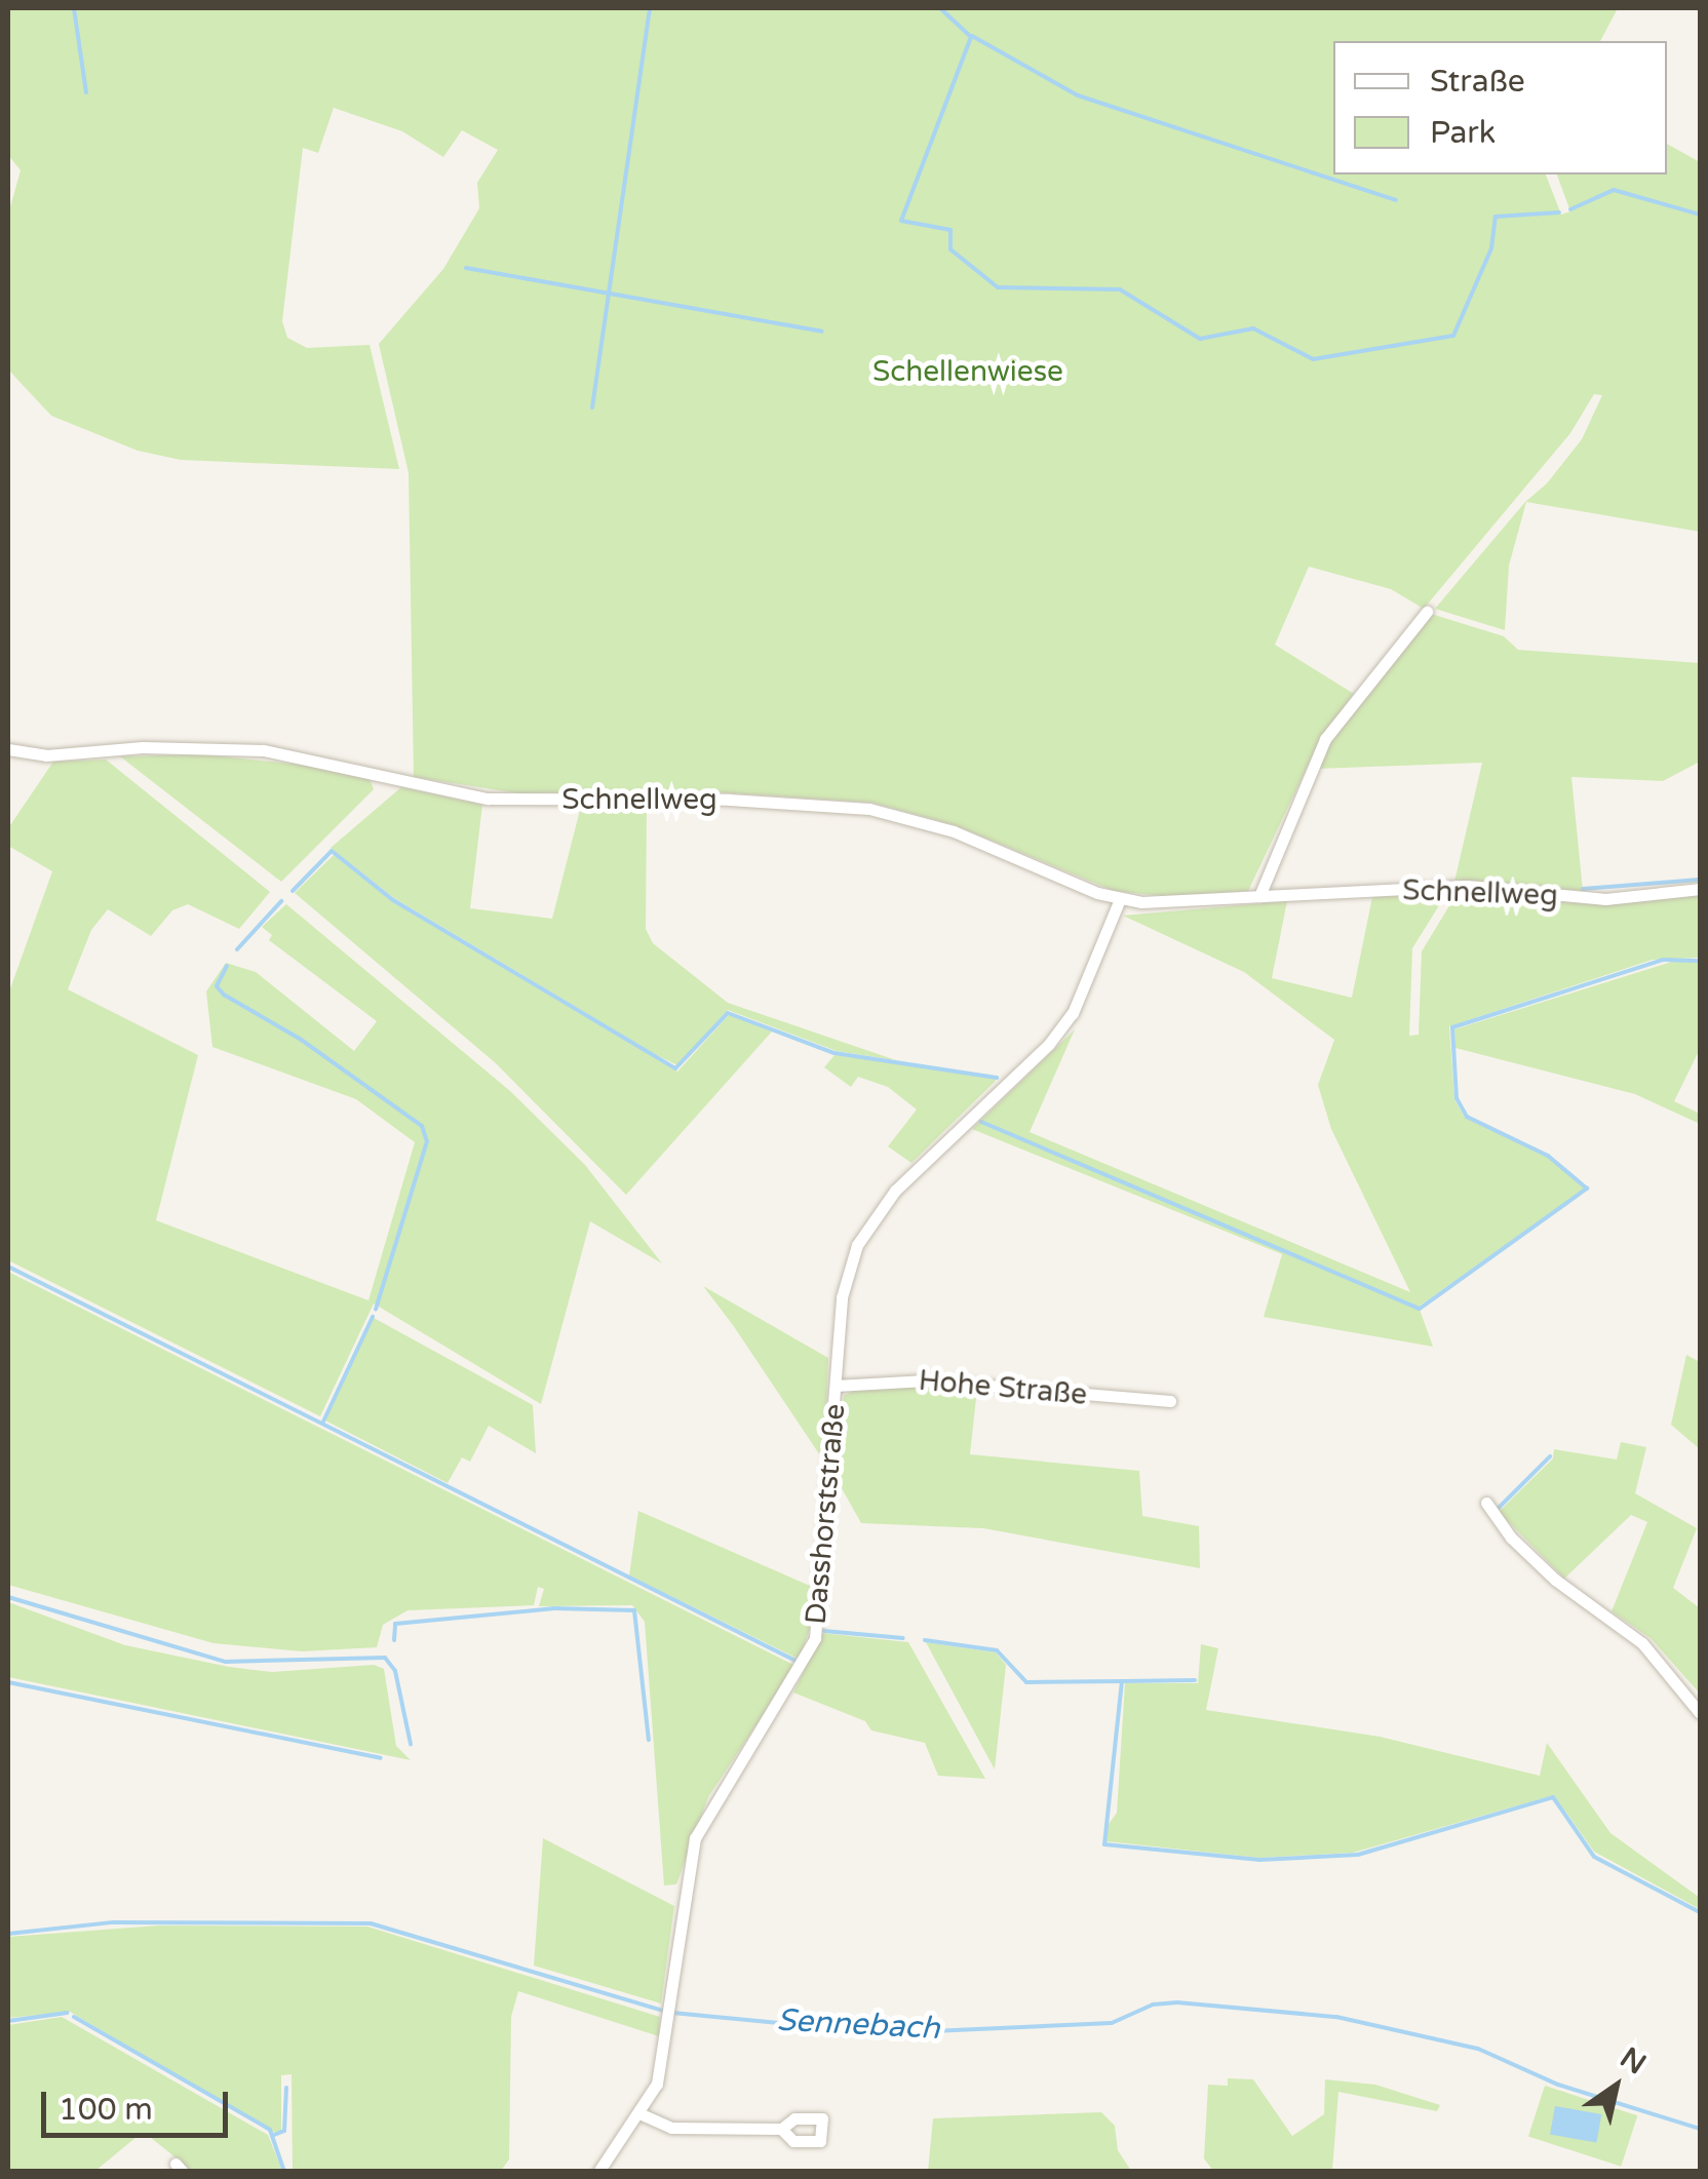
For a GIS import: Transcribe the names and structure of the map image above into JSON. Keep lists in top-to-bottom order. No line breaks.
{"streets":{"street":["Schnellweg","Hohe Straße","Dasshorststraße"]},"crossings":[["Schnellweg","Dasshorststraße"],["Hohe Straße","Dasshorststraße"]],"water":["Sennebach"],"parks":["Schellenwiese"],"legend":["Straße","Park"],"scale_bar":"100 m","north":"top right"}
